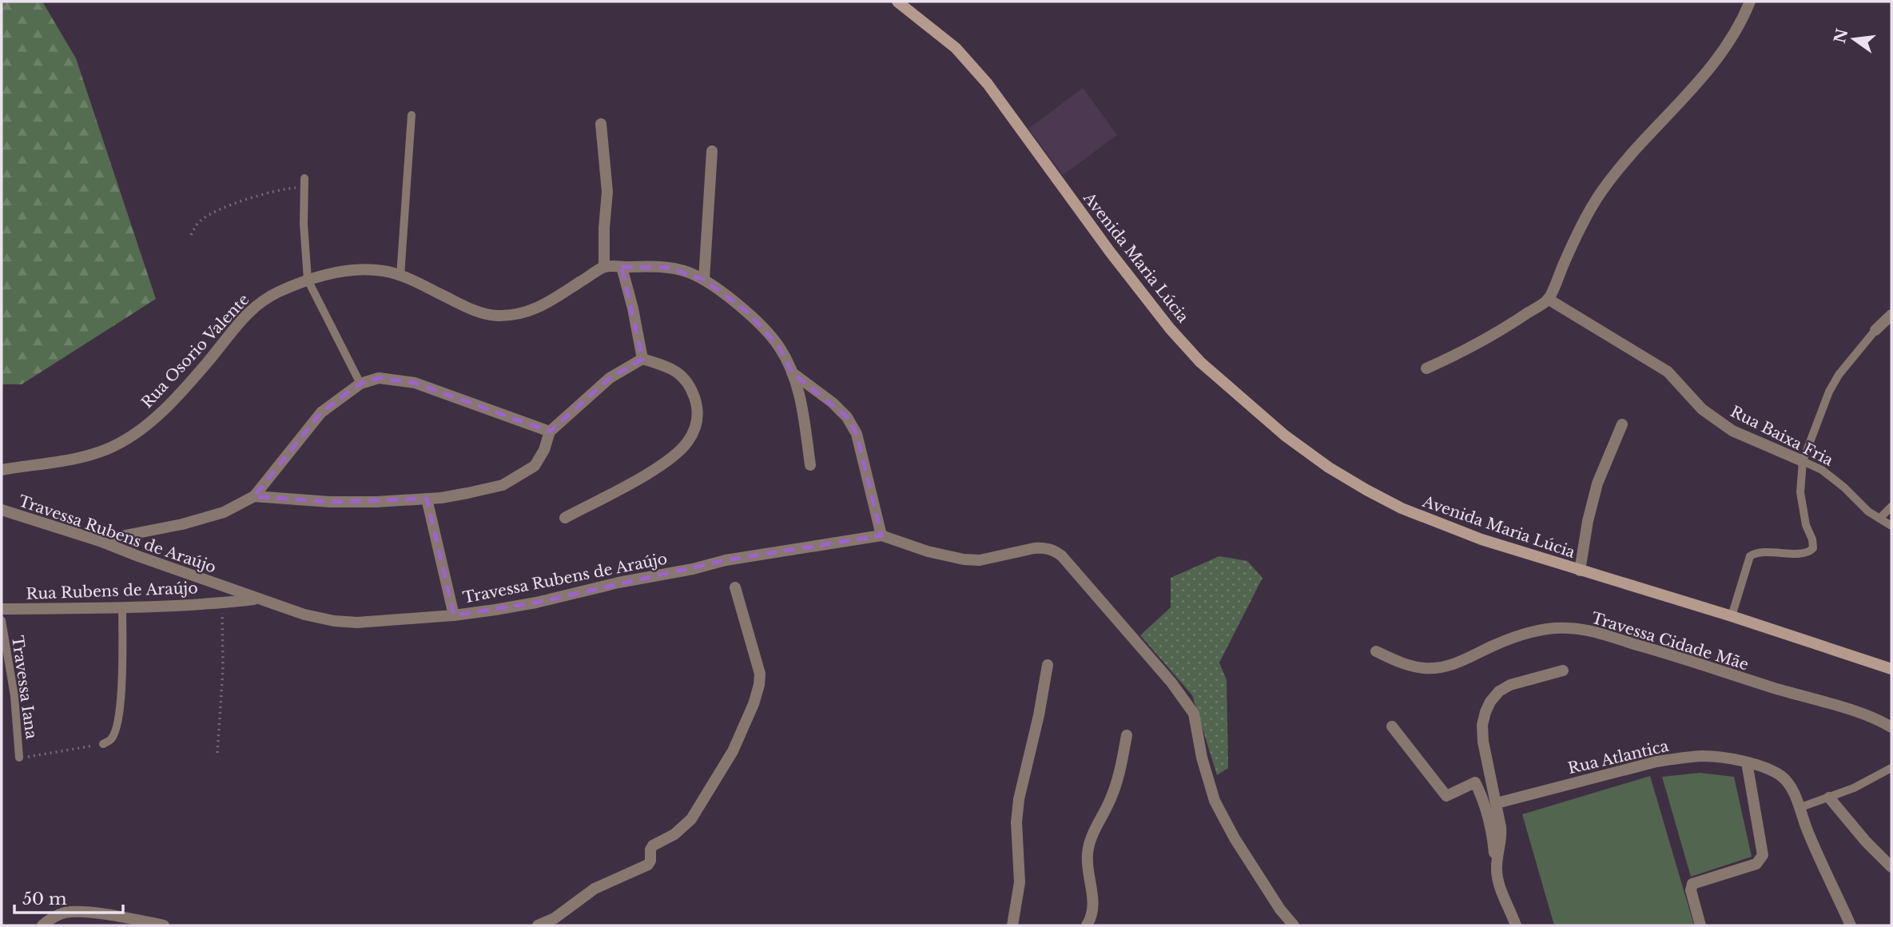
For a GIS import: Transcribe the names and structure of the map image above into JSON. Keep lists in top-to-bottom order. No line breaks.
{"streets":{"main road":["Avenida Maria Lúcia"],"street":["Rua Osorio Valente","Rua Baixa Fria","Travessa Rubens de Araújo","Rua Rubens de Araújo","Travessa Cidade Mãe","Rua Atlantica"],"lane":["Travessa Iana"]},"crossings":[["Travessa Rubens de Araújo","Rua Rubens de Araújo"]],"scale_bar":"50 m","north":"left"}
